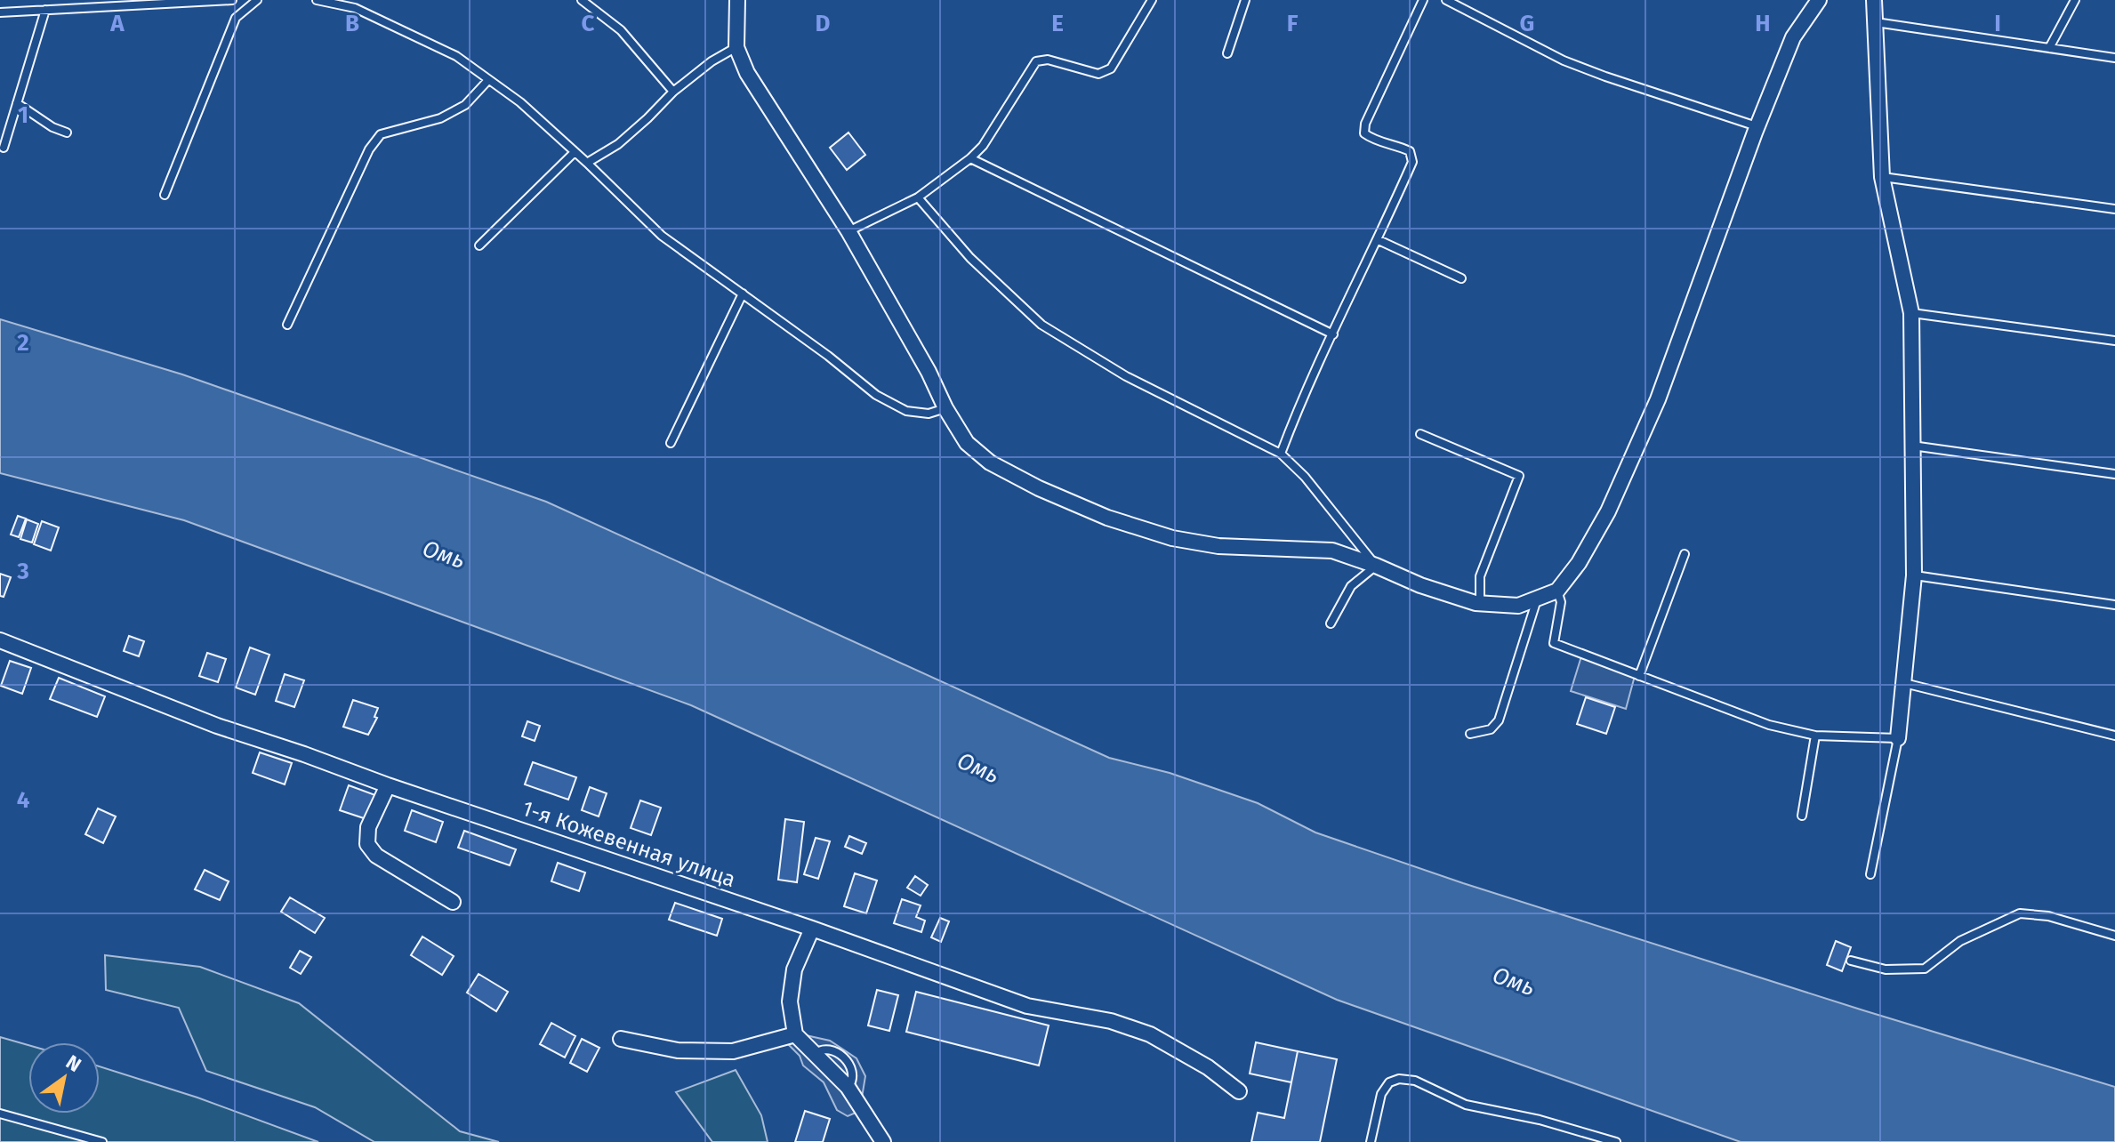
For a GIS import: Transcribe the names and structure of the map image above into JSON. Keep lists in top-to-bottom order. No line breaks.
{"streets":{"street":["1-я Кожевенная улица"]},"water":["Омь"],"north":"top right","grid":{"columns":["A","B","C","D","E","F","G","H","I"],"rows":["1","2","3","4"]}}
